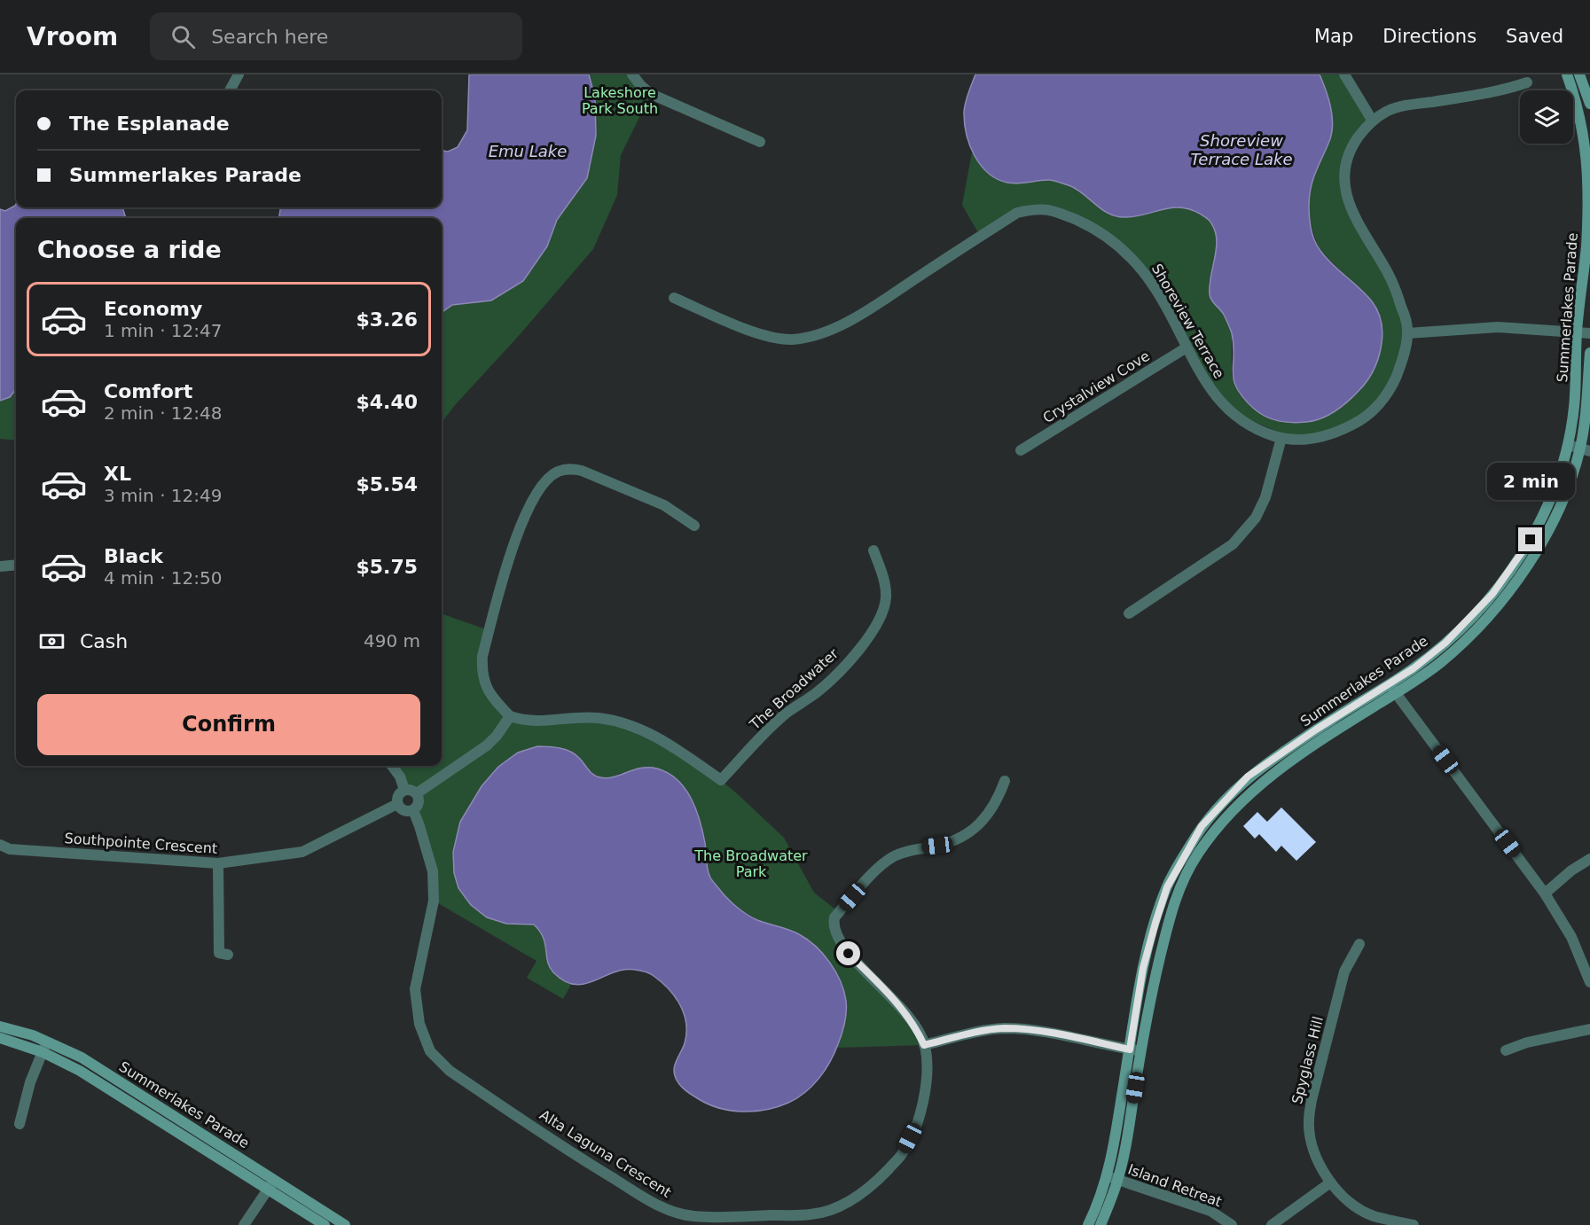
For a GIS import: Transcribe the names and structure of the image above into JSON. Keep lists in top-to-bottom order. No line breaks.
{"streets":{"street":["Summerlakes Parade","Shoreview Terrace","Crystalview Cove","The Broadwater","Southpointe Crescent","Spyglass Hill","Alta Laguna Crescent","Island Retreat"]},"crossings":[["Summerlakes Parade","Island Retreat"],["Shoreview Terrace","Crystalview Cove"],["Southpointe Crescent","Alta Laguna Crescent"]],"water":["Shoreview Terrace Lake","Emu Lake"],"parks":["Lakeshore Park South","The Broadwater Park"],"page":{"header":"Vroom","search":"Search here","nav":["Map","Directions","Saved"],"banner":["The Esplanade","Summerlakes Parade"],"heading":"Choose a ride","list":[{"name":"Economy","note":"1 min · 12:47","value":"$3.26"},{"name":"Comfort","note":"2 min · 12:48","value":"$4.40"},{"name":"XL","note":"3 min · 12:49","value":"$5.54"},{"name":"Black","note":"4 min · 12:50","value":"$5.75"}],"bubble":"2 min","pay":["Cash","490 m"],"buttons":"Confirm"}}
